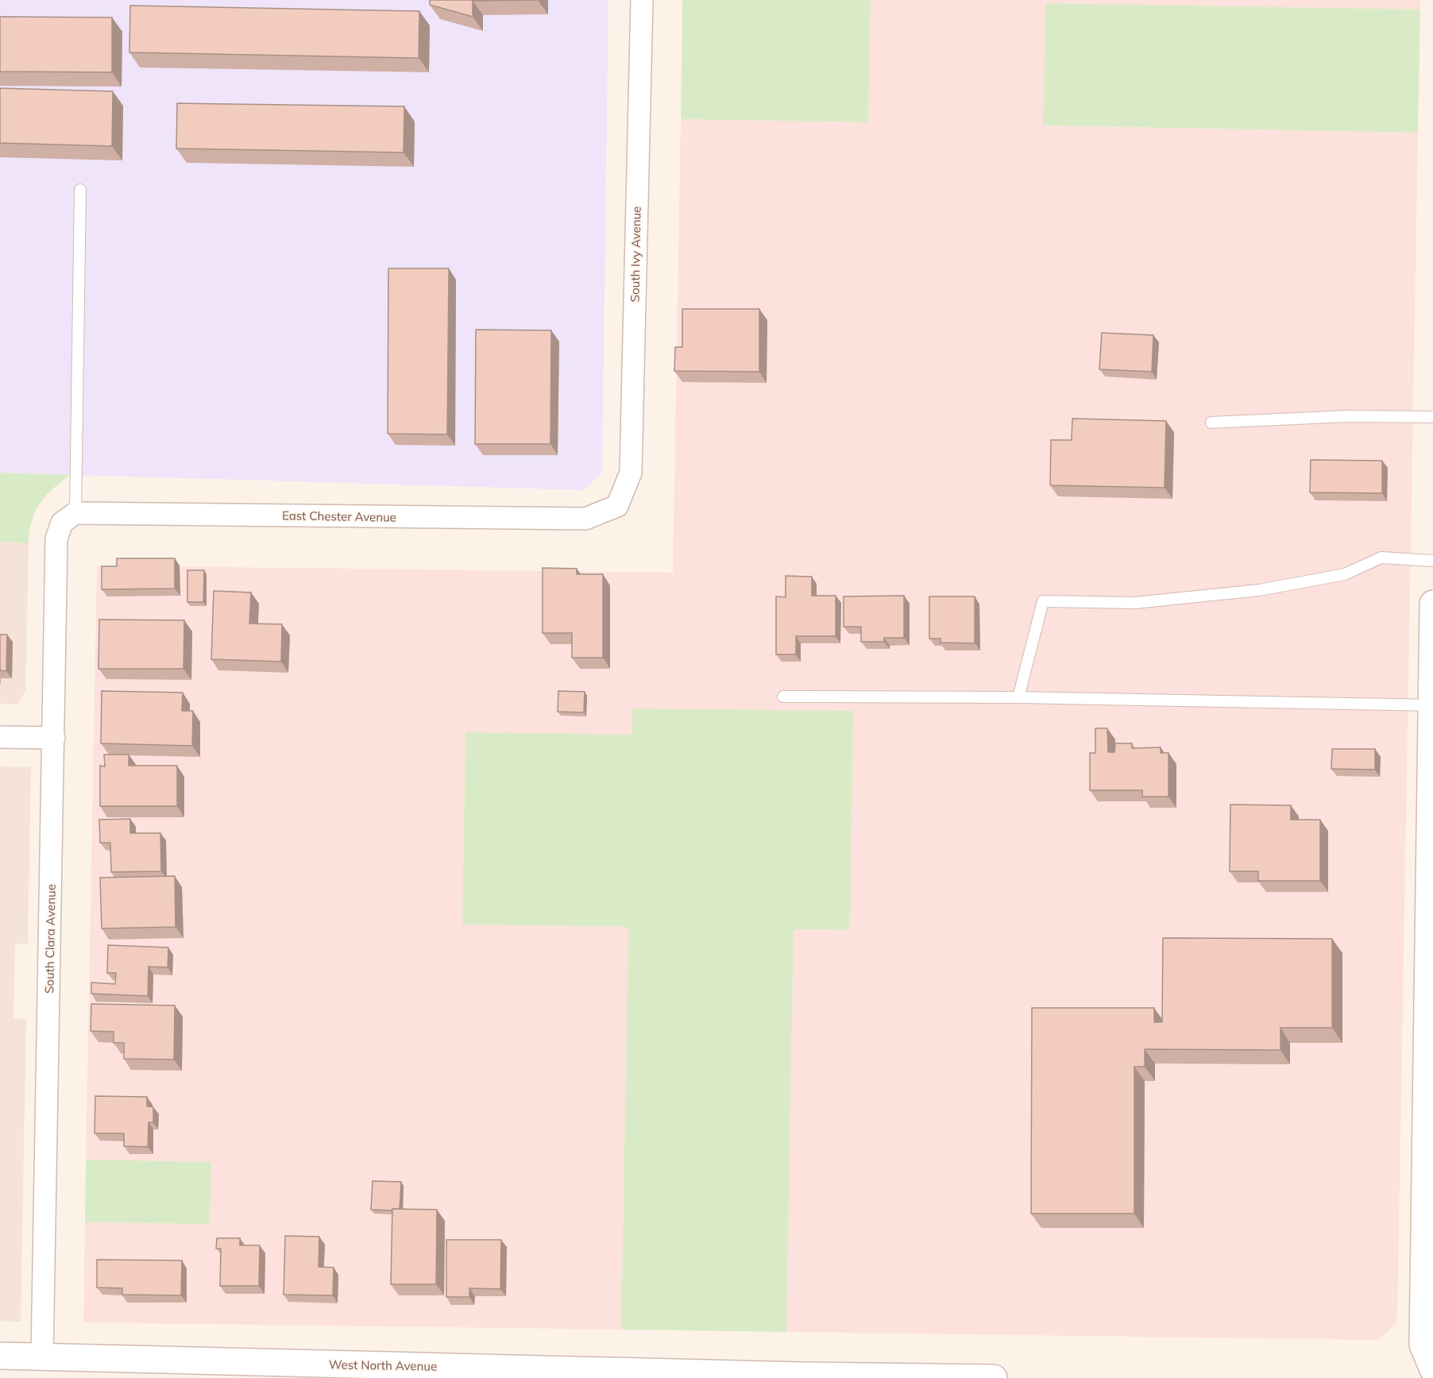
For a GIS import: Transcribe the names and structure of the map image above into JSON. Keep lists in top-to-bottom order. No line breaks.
{"streets":{"street":["South Ivy Avenue","East Chester Avenue","South Clara Avenue","West North Avenue"]},"crossings":[["South Ivy Avenue","East Chester Avenue"],["East Chester Avenue","South Clara Avenue"],["South Clara Avenue","West North Avenue"]]}
